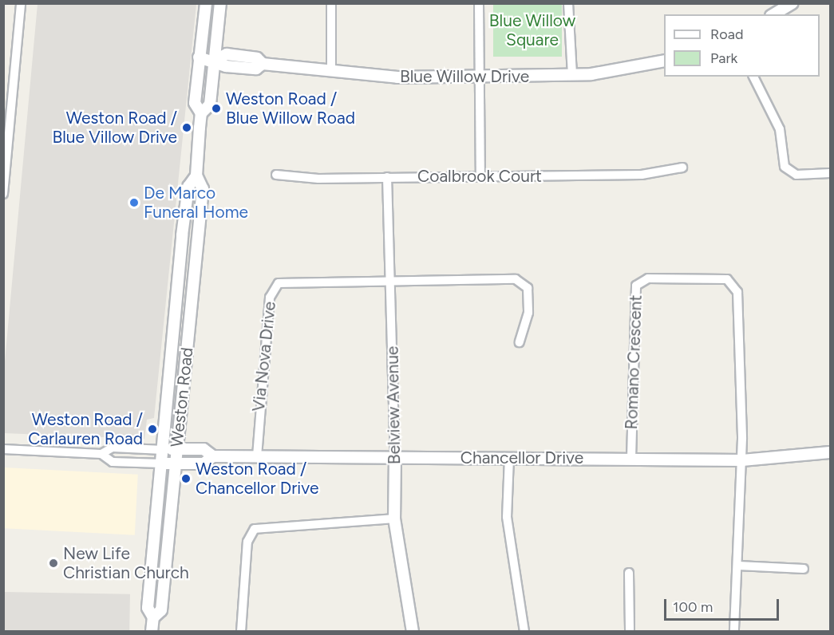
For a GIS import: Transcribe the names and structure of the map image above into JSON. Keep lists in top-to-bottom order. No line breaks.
{"streets":{"street":["Blue Willow Drive","Coalbrook Court","Via Nova Drive","Romano Crescent","Weston Road","Belview Avenue","Chancellor Drive"]},"crossings":[["Blue Willow Drive","Weston Road"],["Coalbrook Court","Belview Avenue"],["Via Nova Drive","Belview Avenue"],["Via Nova Drive","Chancellor Drive"],["Romano Crescent","Chancellor Drive"],["Weston Road","Chancellor Drive"],["Belview Avenue","Chancellor Drive"]],"parks":["Blue Willow Square"],"places":["Weston Road / Blue Willow Road","Weston Road / Blue Villow Drive","De Marco Funeral Home","Weston Road / Carlauren Road","Weston Road / Chancellor Drive","New Life Christian Church"],"legend":["Road","Park"],"scale_bar":"100 m"}
